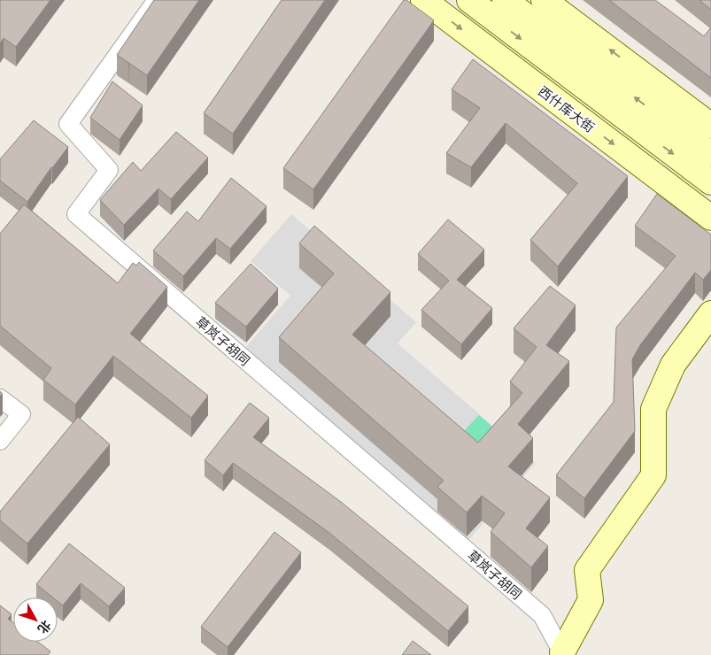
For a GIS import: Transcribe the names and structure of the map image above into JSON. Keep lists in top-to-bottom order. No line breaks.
{"streets":{"street":["西什库大街","草岚子胡同"]},"north":"bottom right"}
